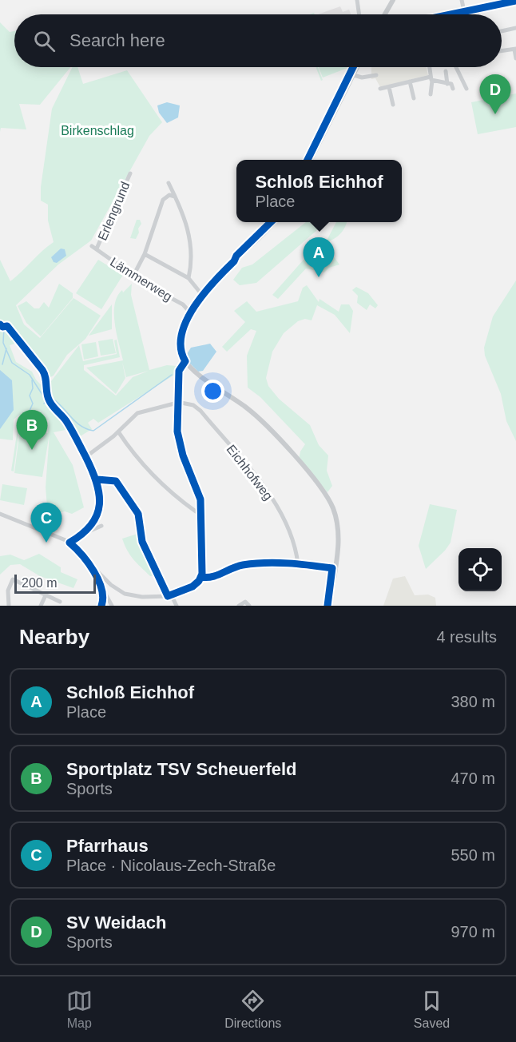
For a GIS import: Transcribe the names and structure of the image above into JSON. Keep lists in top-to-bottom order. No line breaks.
{"streets":{"street":["Erlengrund","Lämmerweg","Eichhofweg"]},"crossings":[["Erlengrund","Lämmerweg"]],"parks":["Birkenschlag"],"scale_bar":"200 m","page":{"search":"Search here","pins":["D","A","B","C"],"popup":["Schloß Eichhof","Place"],"scale":"200 m","heading":["Nearby","4 results"],"list":[{"mark":"A","name":"Schloß Eichhof","note":"Place","value":"380 m"},{"mark":"B","name":"Sportplatz TSV Scheuerfeld","note":"Sports","value":"470 m"},{"mark":"C","name":"Pfarrhaus","note":"Place · Nicolaus-Zech-Straße","value":"550 m"},{"mark":"D","name":"SV Weidach","note":"Sports","value":"970 m"}],"nav":["Map","Directions","Saved"]}}
